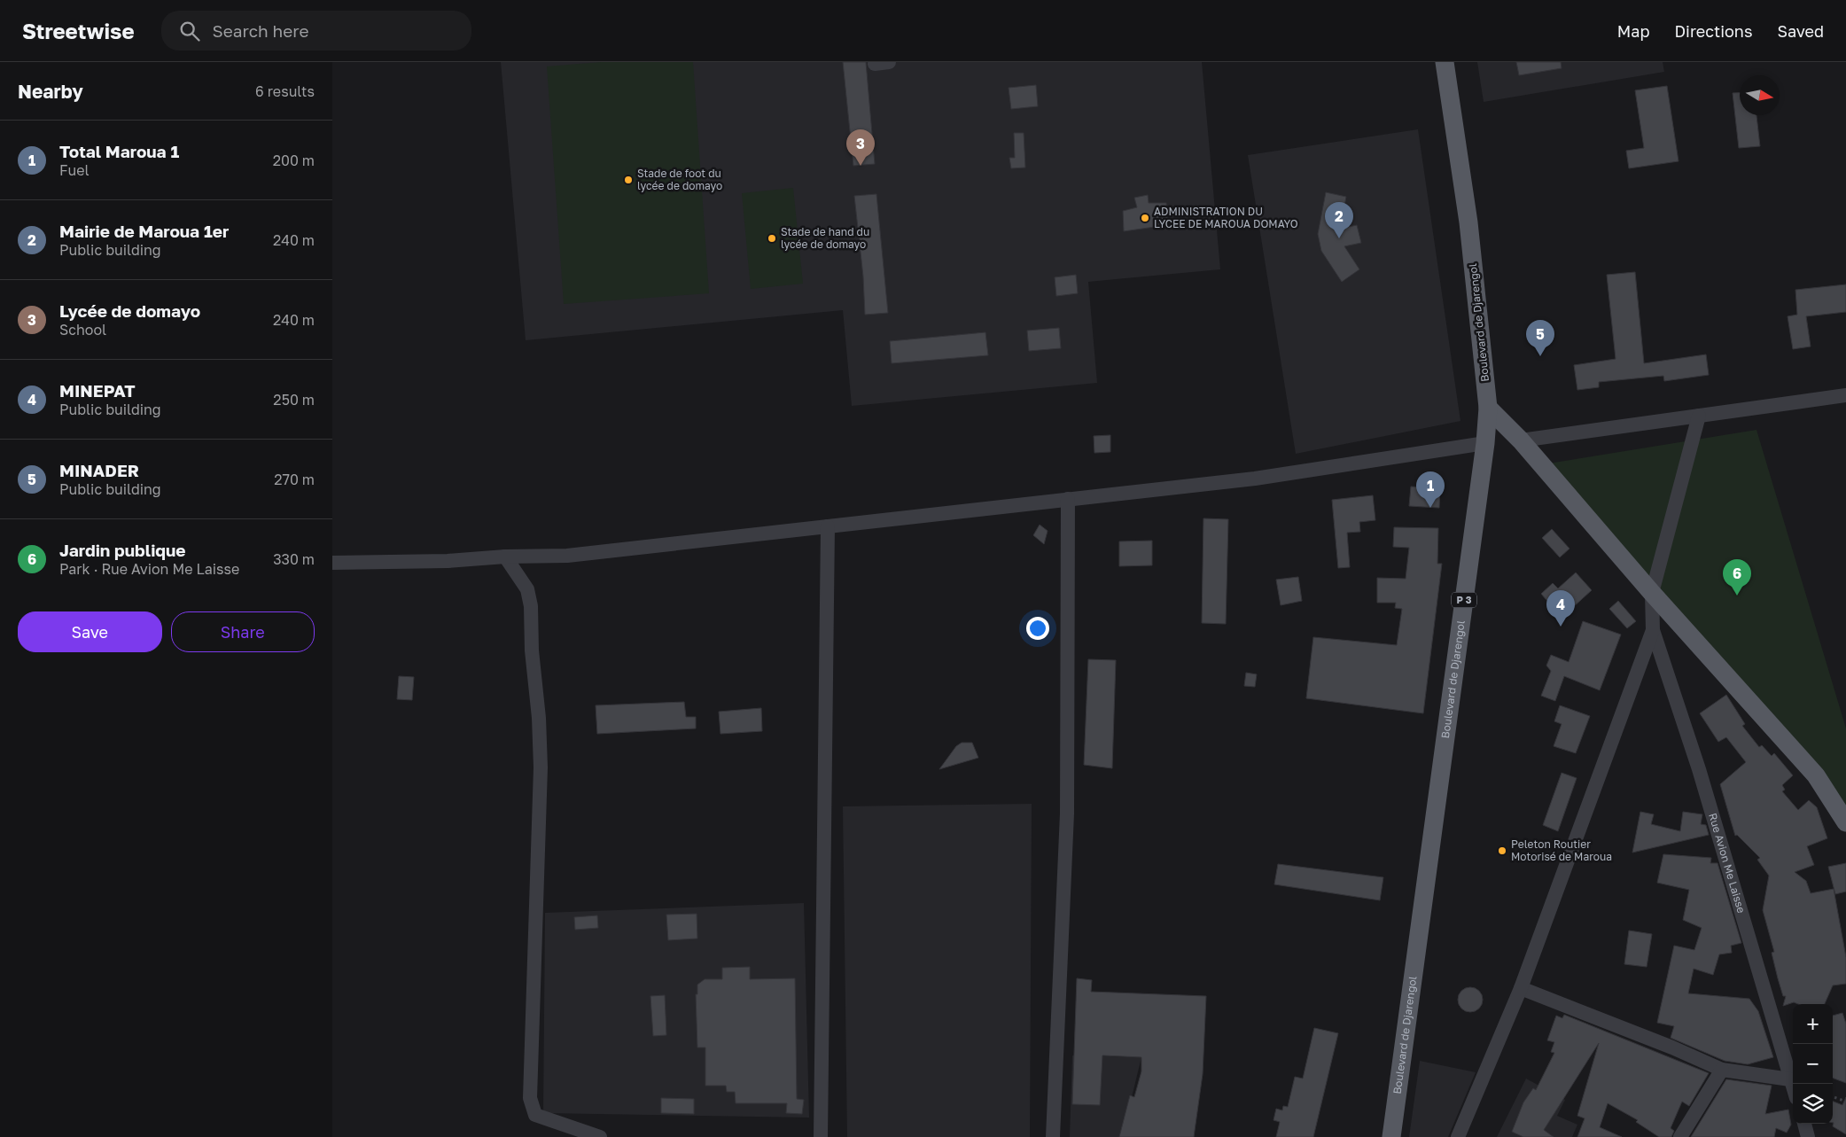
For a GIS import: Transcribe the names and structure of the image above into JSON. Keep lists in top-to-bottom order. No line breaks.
{"streets":{"main road":["Boulevard de Djarengol","P 3"],"street":["Rue Avion Me Laisse"]},"places":["Stade de foot du lycée de domayo","ADMINISTRATION DU LYCEE DE MAROUA DOMAYO","Stade de hand du lycée de domayo","Peleton Routier Motorisé de Maroua"],"north":"right","page":{"header":"Streetwise","search":"Search here","nav":["Map","Directions","Saved"],"heading":["Nearby","6 results"],"list":[{"mark":"1","name":"Total Maroua 1","note":"Fuel","value":"200 m"},{"mark":"2","name":"Mairie de Maroua 1er","note":"Public building","value":"240 m"},{"mark":"3","name":"Lycée de domayo","note":"School","value":"240 m"},{"mark":"4","name":"MINEPAT","note":"Public building","value":"250 m"},{"mark":"5","name":"MINADER","note":"Public building","value":"270 m"},{"mark":"6","name":"Jardin publique","note":"Park · Rue Avion Me Laisse","value":"330 m"}],"pins":["3","2","5","1","6","4"],"buttons":["Save","Share"],"map_buttons":["+","−"]}}
